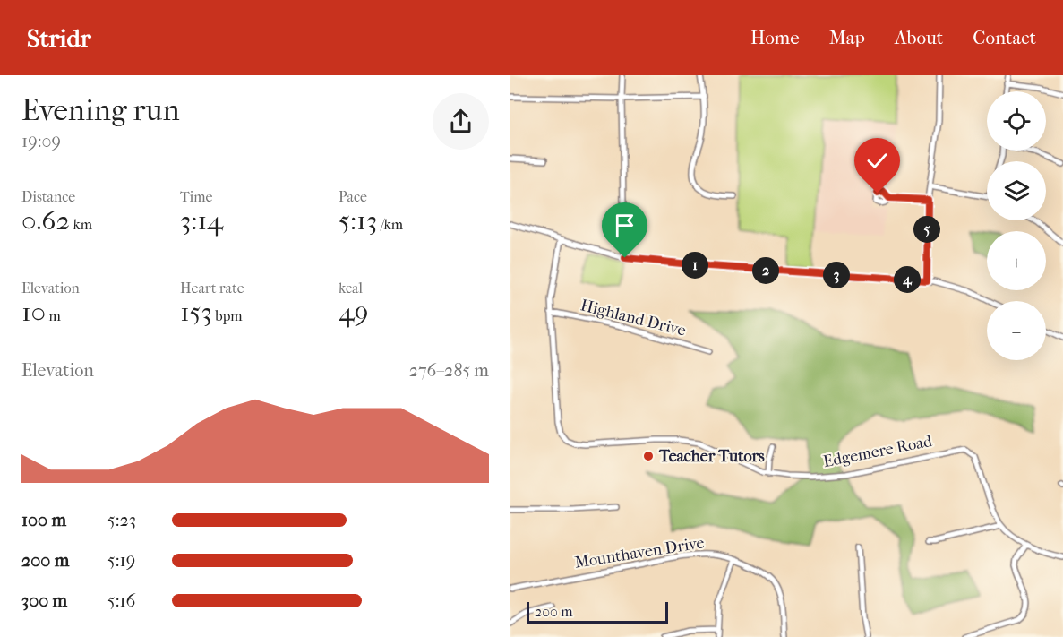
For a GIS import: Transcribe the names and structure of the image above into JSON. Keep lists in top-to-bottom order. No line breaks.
{"streets":{"street":["Highland Drive","Edgemere Road","Mounthaven Drive"]},"crossings":[["Highland Drive","Edgemere Road"]],"places":["Teacher Tutors"],"scale_bar":"200 m","page":{"header":"Stridr","nav":["Home","Map","About","Contact"],"heading":["Evening run","19:09"],"map_buttons":["+","−"],"stats":[["Distance","0.62 km"],["Time","3:14"],["Pace","5:13 /km"],["Elevation","10 m"],["Heart rate","153 bpm"],["kcal","49"]],"pins":["5","1","2","3","4"],"chart":["Elevation","276–285 m"],"list":[{"name":"100 m","note":"5:23"},{"name":"200 m","note":"5:19"},{"name":"300 m","note":"5:16"}],"scale":"200 m"}}
